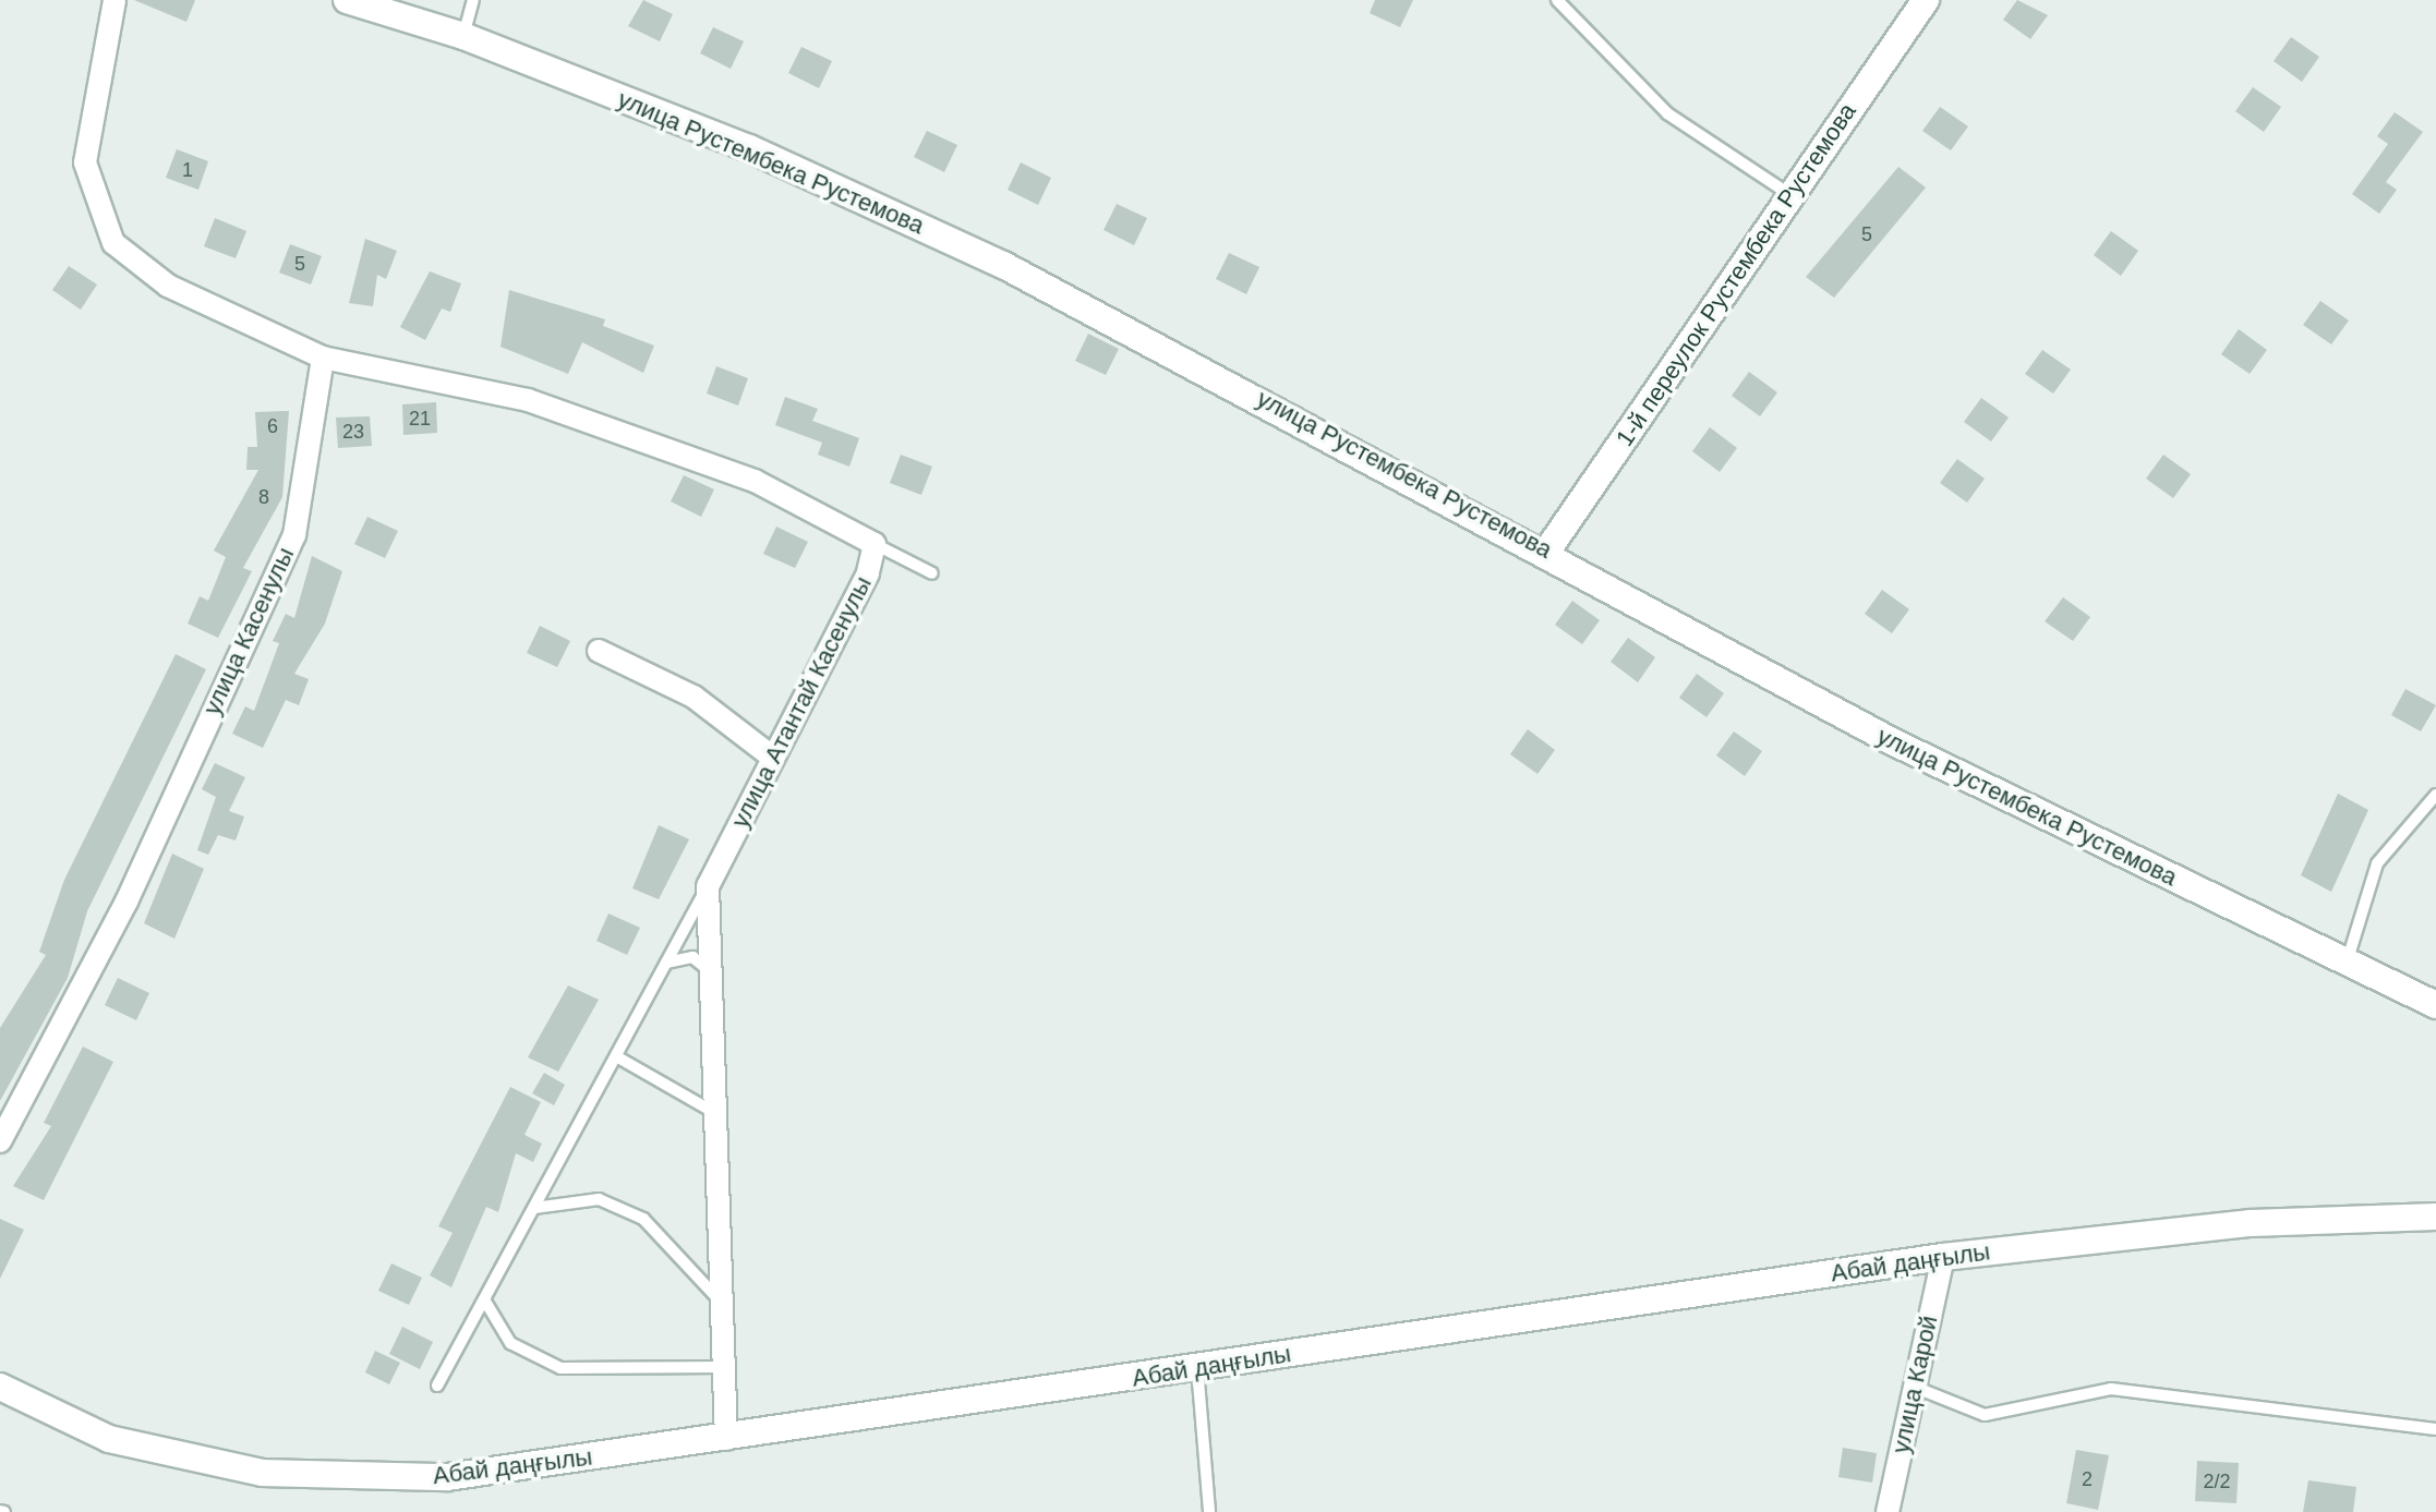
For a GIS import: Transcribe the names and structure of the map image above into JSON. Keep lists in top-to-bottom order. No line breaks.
{"streets":{"street":["улица Рустембека Рустемова","1-й переулок Рустембека Рустемова","улица Касенулы","улица Атантай Касенулы","Абай даңғылы","улица Карой"]},"crossings":[["улица Рустембека Рустемова","1-й переулок Рустембека Рустемова"],["улица Касенулы","улица Атантай Касенулы"],["Абай даңғылы","улица Карой"]],"house_numbers":["1","5","5","21","6","23","8","2","2/2"]}
